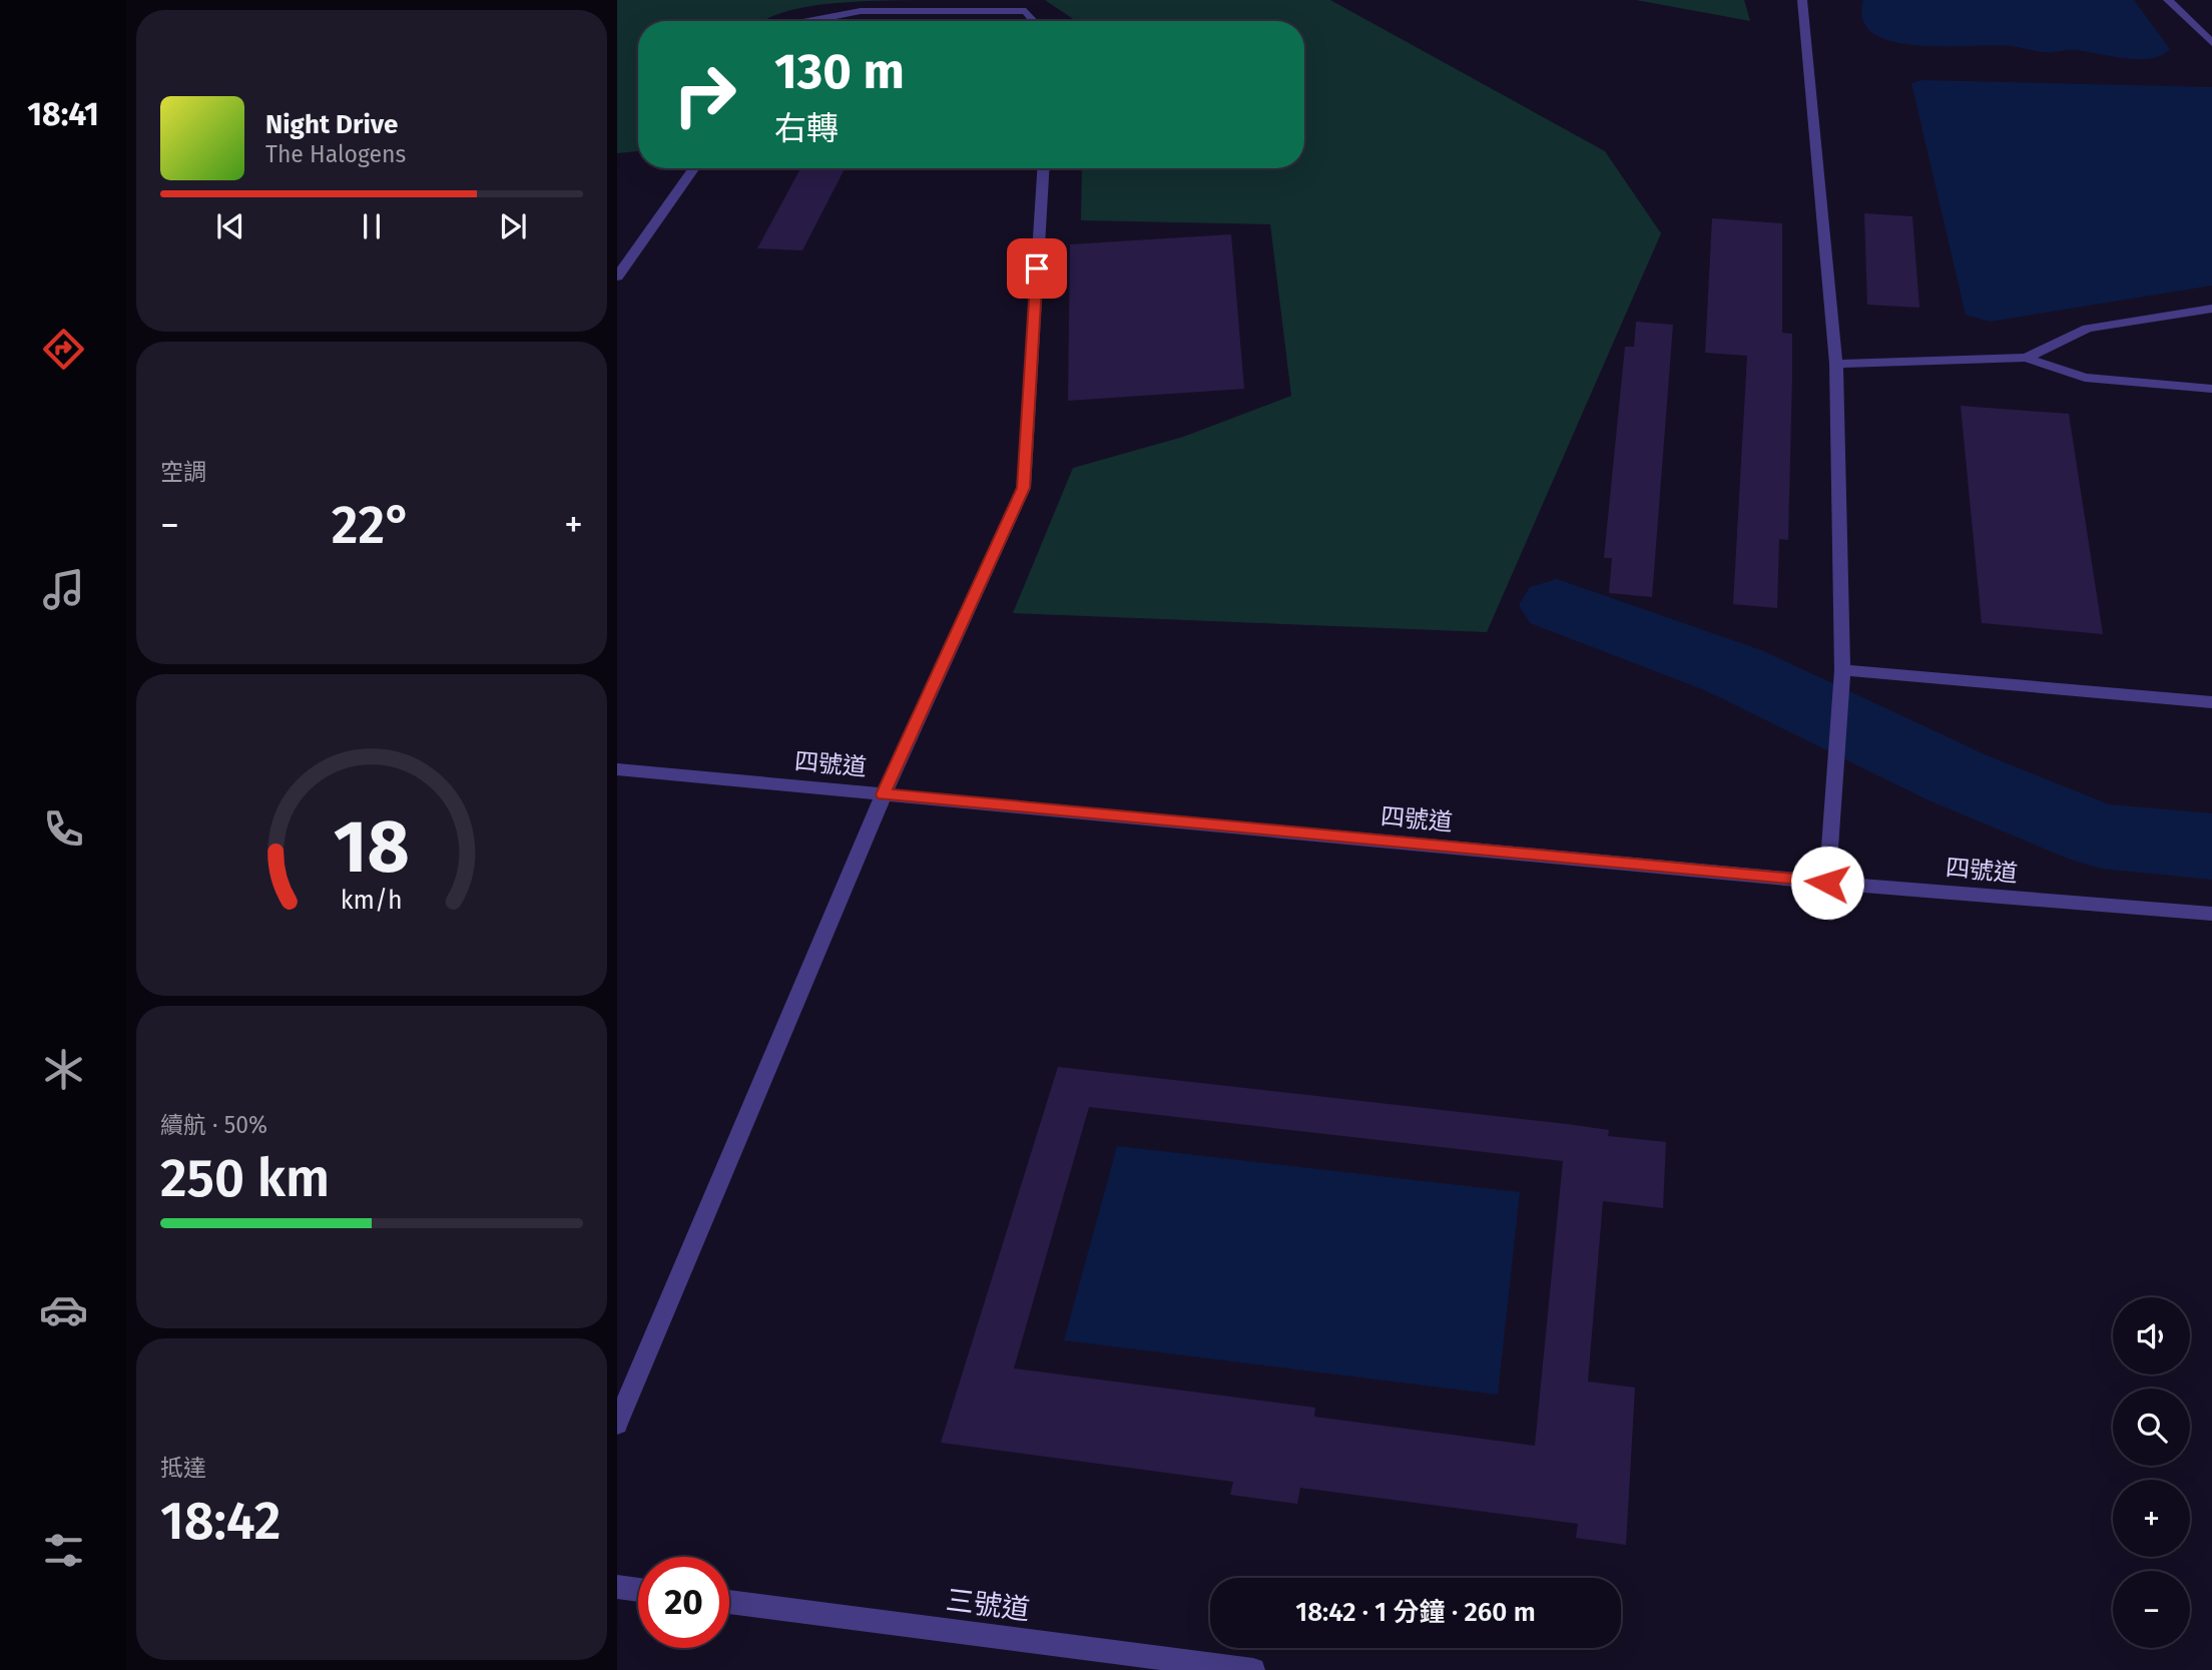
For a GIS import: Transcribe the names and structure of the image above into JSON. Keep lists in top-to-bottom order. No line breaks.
{"streets":{"lane":["四號道","三號道"]},"page":{"tabs":"18:41","turn":["130 m","右轉"],"song":["Night Drive","The Halogens"],"tile":["空調",["續航 · 50%","250 km"],["抵達","18:42"]],"heat":["−","22°","+"],"map_buttons":["+","−"],"limit":"20","trip":"18:42 · 1 分鐘 · 260 m","gauge":["18","km/h"]}}
